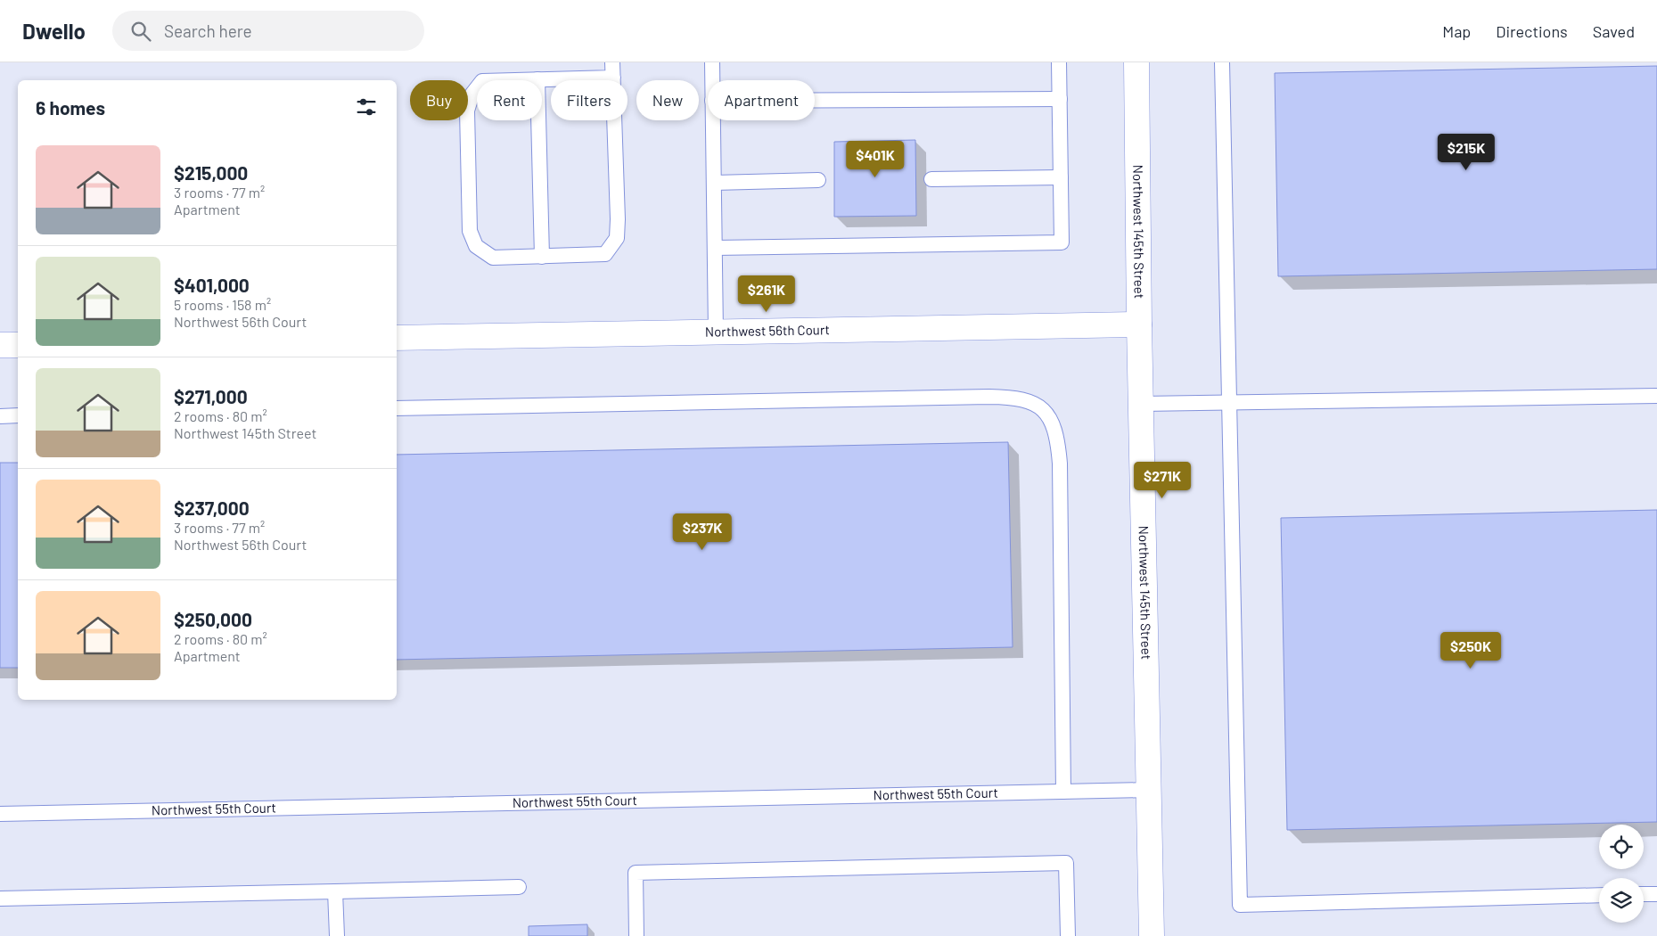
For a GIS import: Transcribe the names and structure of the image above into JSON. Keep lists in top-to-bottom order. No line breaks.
{"streets":{"street":["Northwest 145th Street","Northwest 56th Court"],"lane":["Northwest 55th Court"]},"crossings":[["Northwest 145th Street","Northwest 56th Court"],["Northwest 145th Street","Northwest 55th Court"]],"page":{"header":"Dwello","search":"Search here","nav":["Map","Directions","Saved"],"chip":["Buy","Rent","Filters","New","Apartment"],"heading":"6 homes","price":["$215K","$401K","$261K","$271K","$237K","$250K"],"list":[{"name":"$215,000","note":"3 rooms · 77 m² · Apartment"},{"name":"$401,000","note":"5 rooms · 158 m² · Northwest 56th Court"},{"name":"$271,000","note":"2 rooms · 80 m² · Northwest 145th Street"},{"name":"$237,000","note":"3 rooms · 77 m² · Northwest 56th Court"},{"name":"$250,000","note":"2 rooms · 80 m² · Apartment"}]}}
